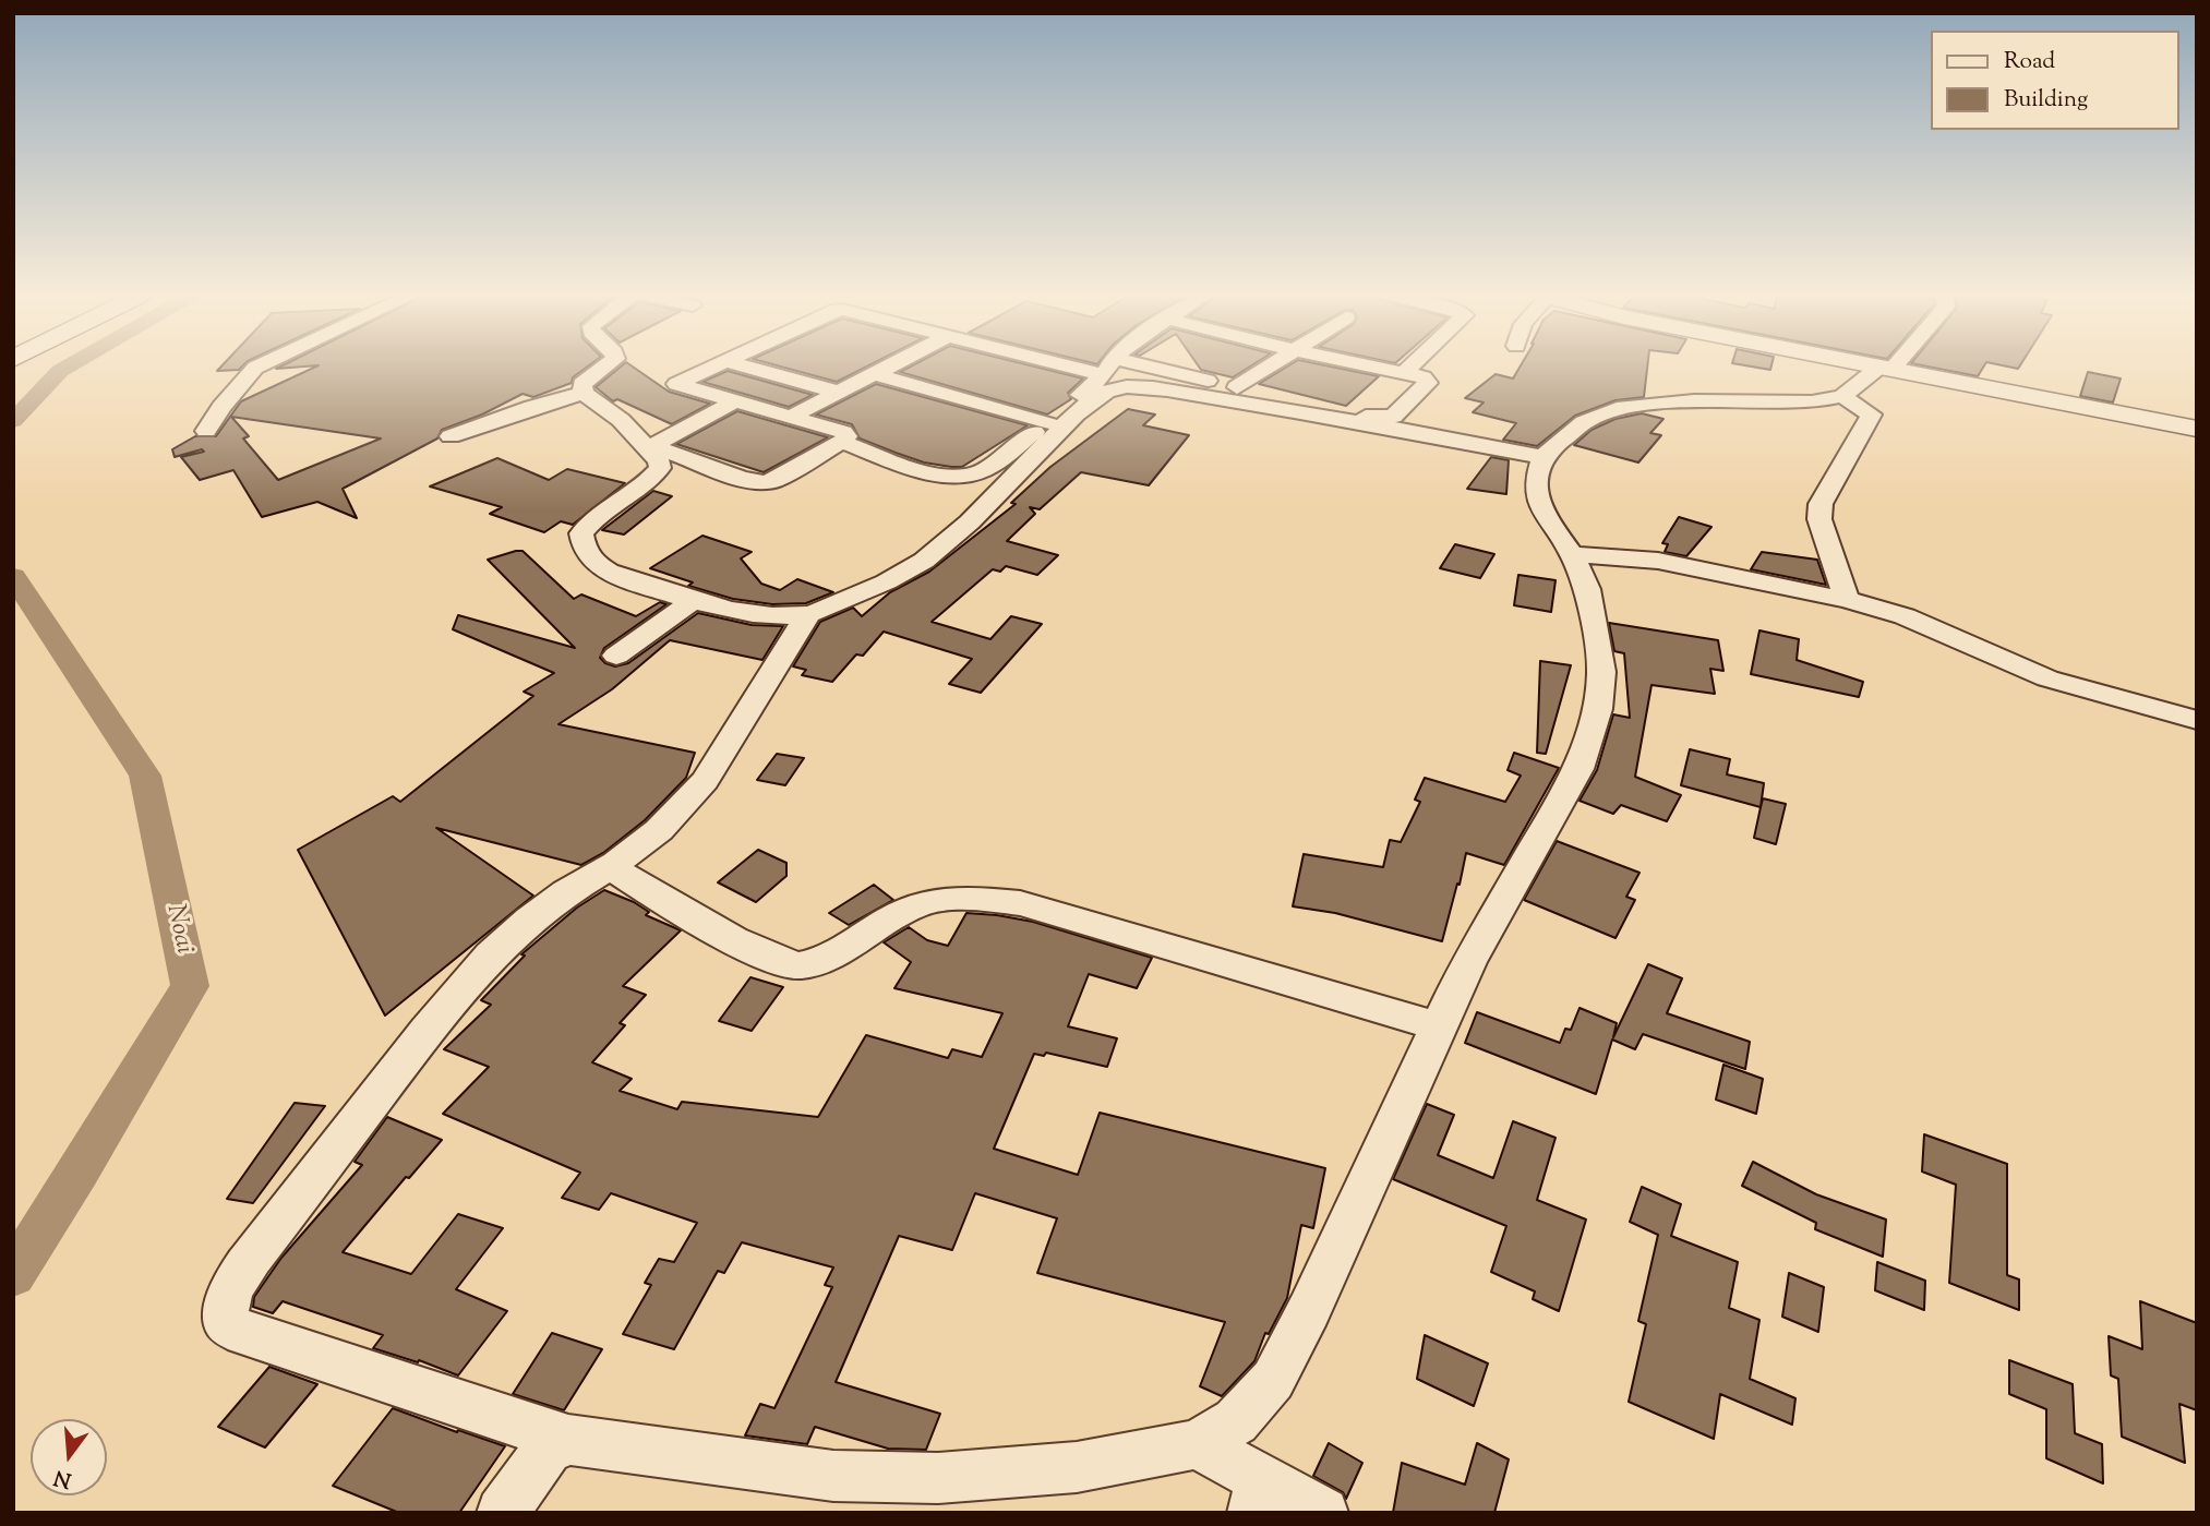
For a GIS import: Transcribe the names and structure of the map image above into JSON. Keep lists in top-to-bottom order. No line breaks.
{"water":["Noai"],"legend":["Road","Building"],"north":"bottom"}
